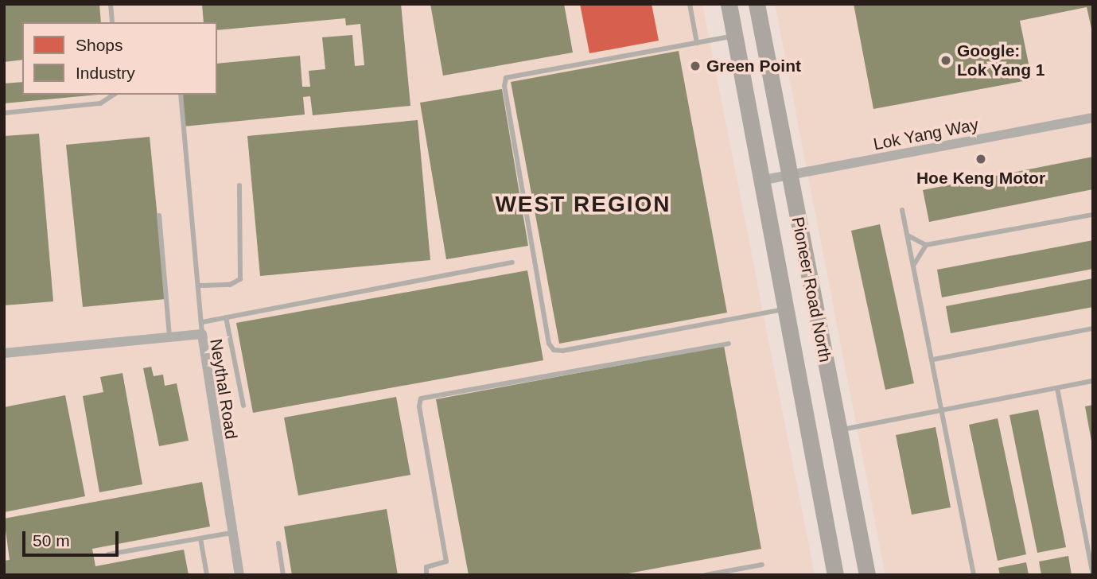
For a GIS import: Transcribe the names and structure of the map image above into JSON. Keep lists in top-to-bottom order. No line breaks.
{"streets":{"main road":["Pioneer Road North"],"street":["Lok Yang Way","Neythal Road"]},"crossings":[["Lok Yang Way","Pioneer Road North"]],"districts":["WEST REGION"],"places":["Google: Lok Yang 1","Green Point","Hoe Keng Motor"],"legend":["Shops","Industry"],"scale_bar":"50 m"}
